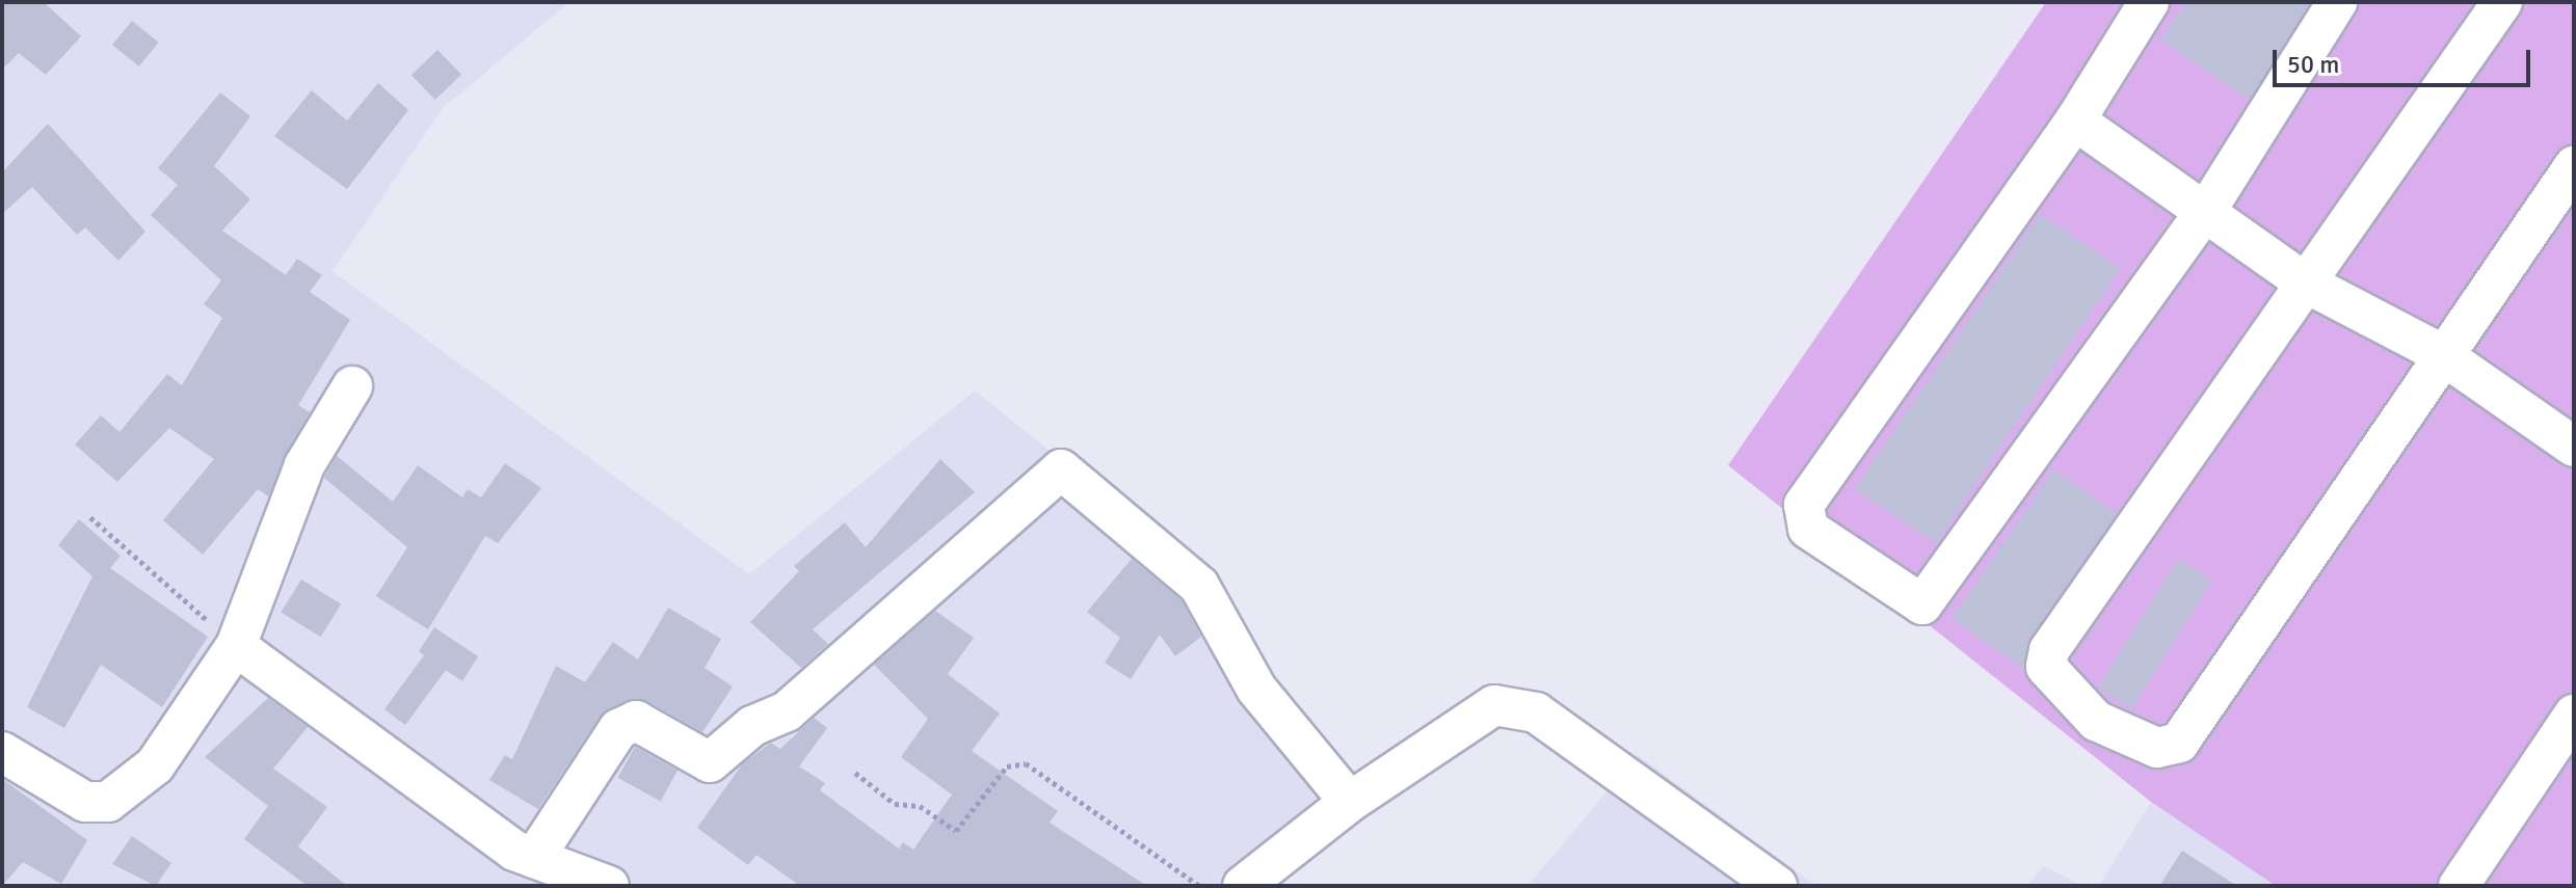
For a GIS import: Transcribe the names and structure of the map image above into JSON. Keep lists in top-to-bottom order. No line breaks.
{"scale_bar":"50 m"}
